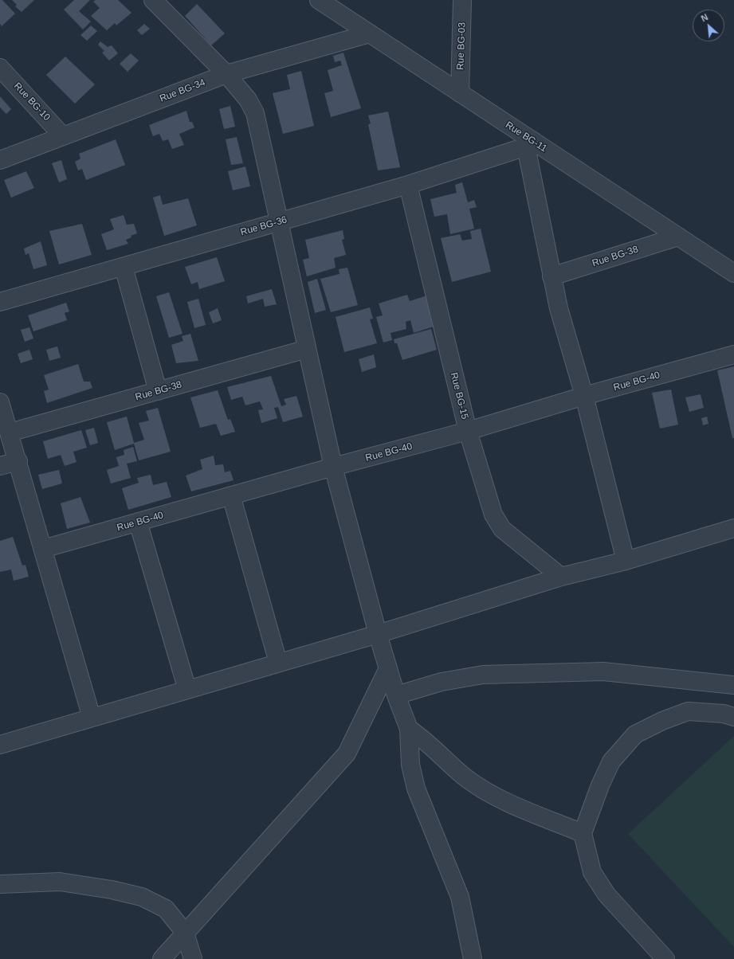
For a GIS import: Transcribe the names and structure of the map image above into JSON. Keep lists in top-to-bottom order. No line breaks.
{"streets":{"street":["Rue BG-03","Rue BG-34","Rue BG-10","Rue BG-11","Rue BG-36","Rue BG-38","Rue BG-40","Rue BG-15"]},"crossings":[["Rue BG-03","Rue BG-11"],["Rue BG-34","Rue BG-10"],["Rue BG-34","Rue BG-11"],["Rue BG-11","Rue BG-36"],["Rue BG-11","Rue BG-38"],["Rue BG-36","Rue BG-15"],["Rue BG-40","Rue BG-15"]],"north":"top left"}
